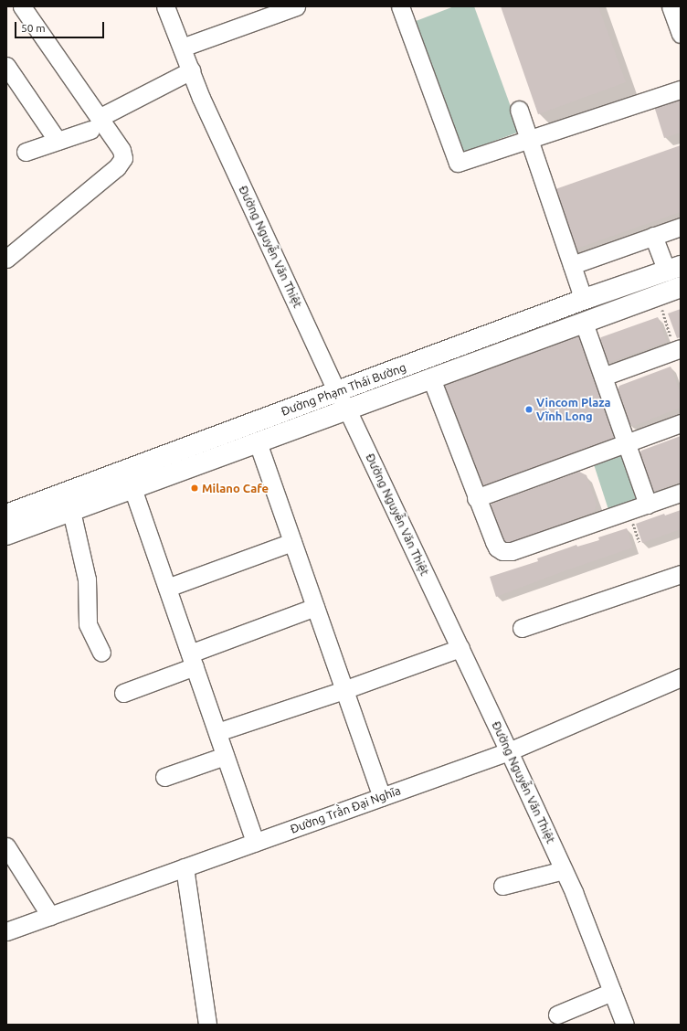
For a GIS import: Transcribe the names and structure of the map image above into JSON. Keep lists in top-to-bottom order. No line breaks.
{"streets":{"main road":["Đường Phạm Thái Bường"],"street":["Đường Nguyễn Văn Thiệt","Đường Trần Đại Nghĩa"]},"crossings":[["Đường Nguyễn Văn Thiệt","Đường Phạm Thái Bường"],["Đường Nguyễn Văn Thiệt","Đường Trần Đại Nghĩa"]],"places":["Vincom Plaza Vĩnh Long","Milano Cafe"],"scale_bar":"50 m"}
